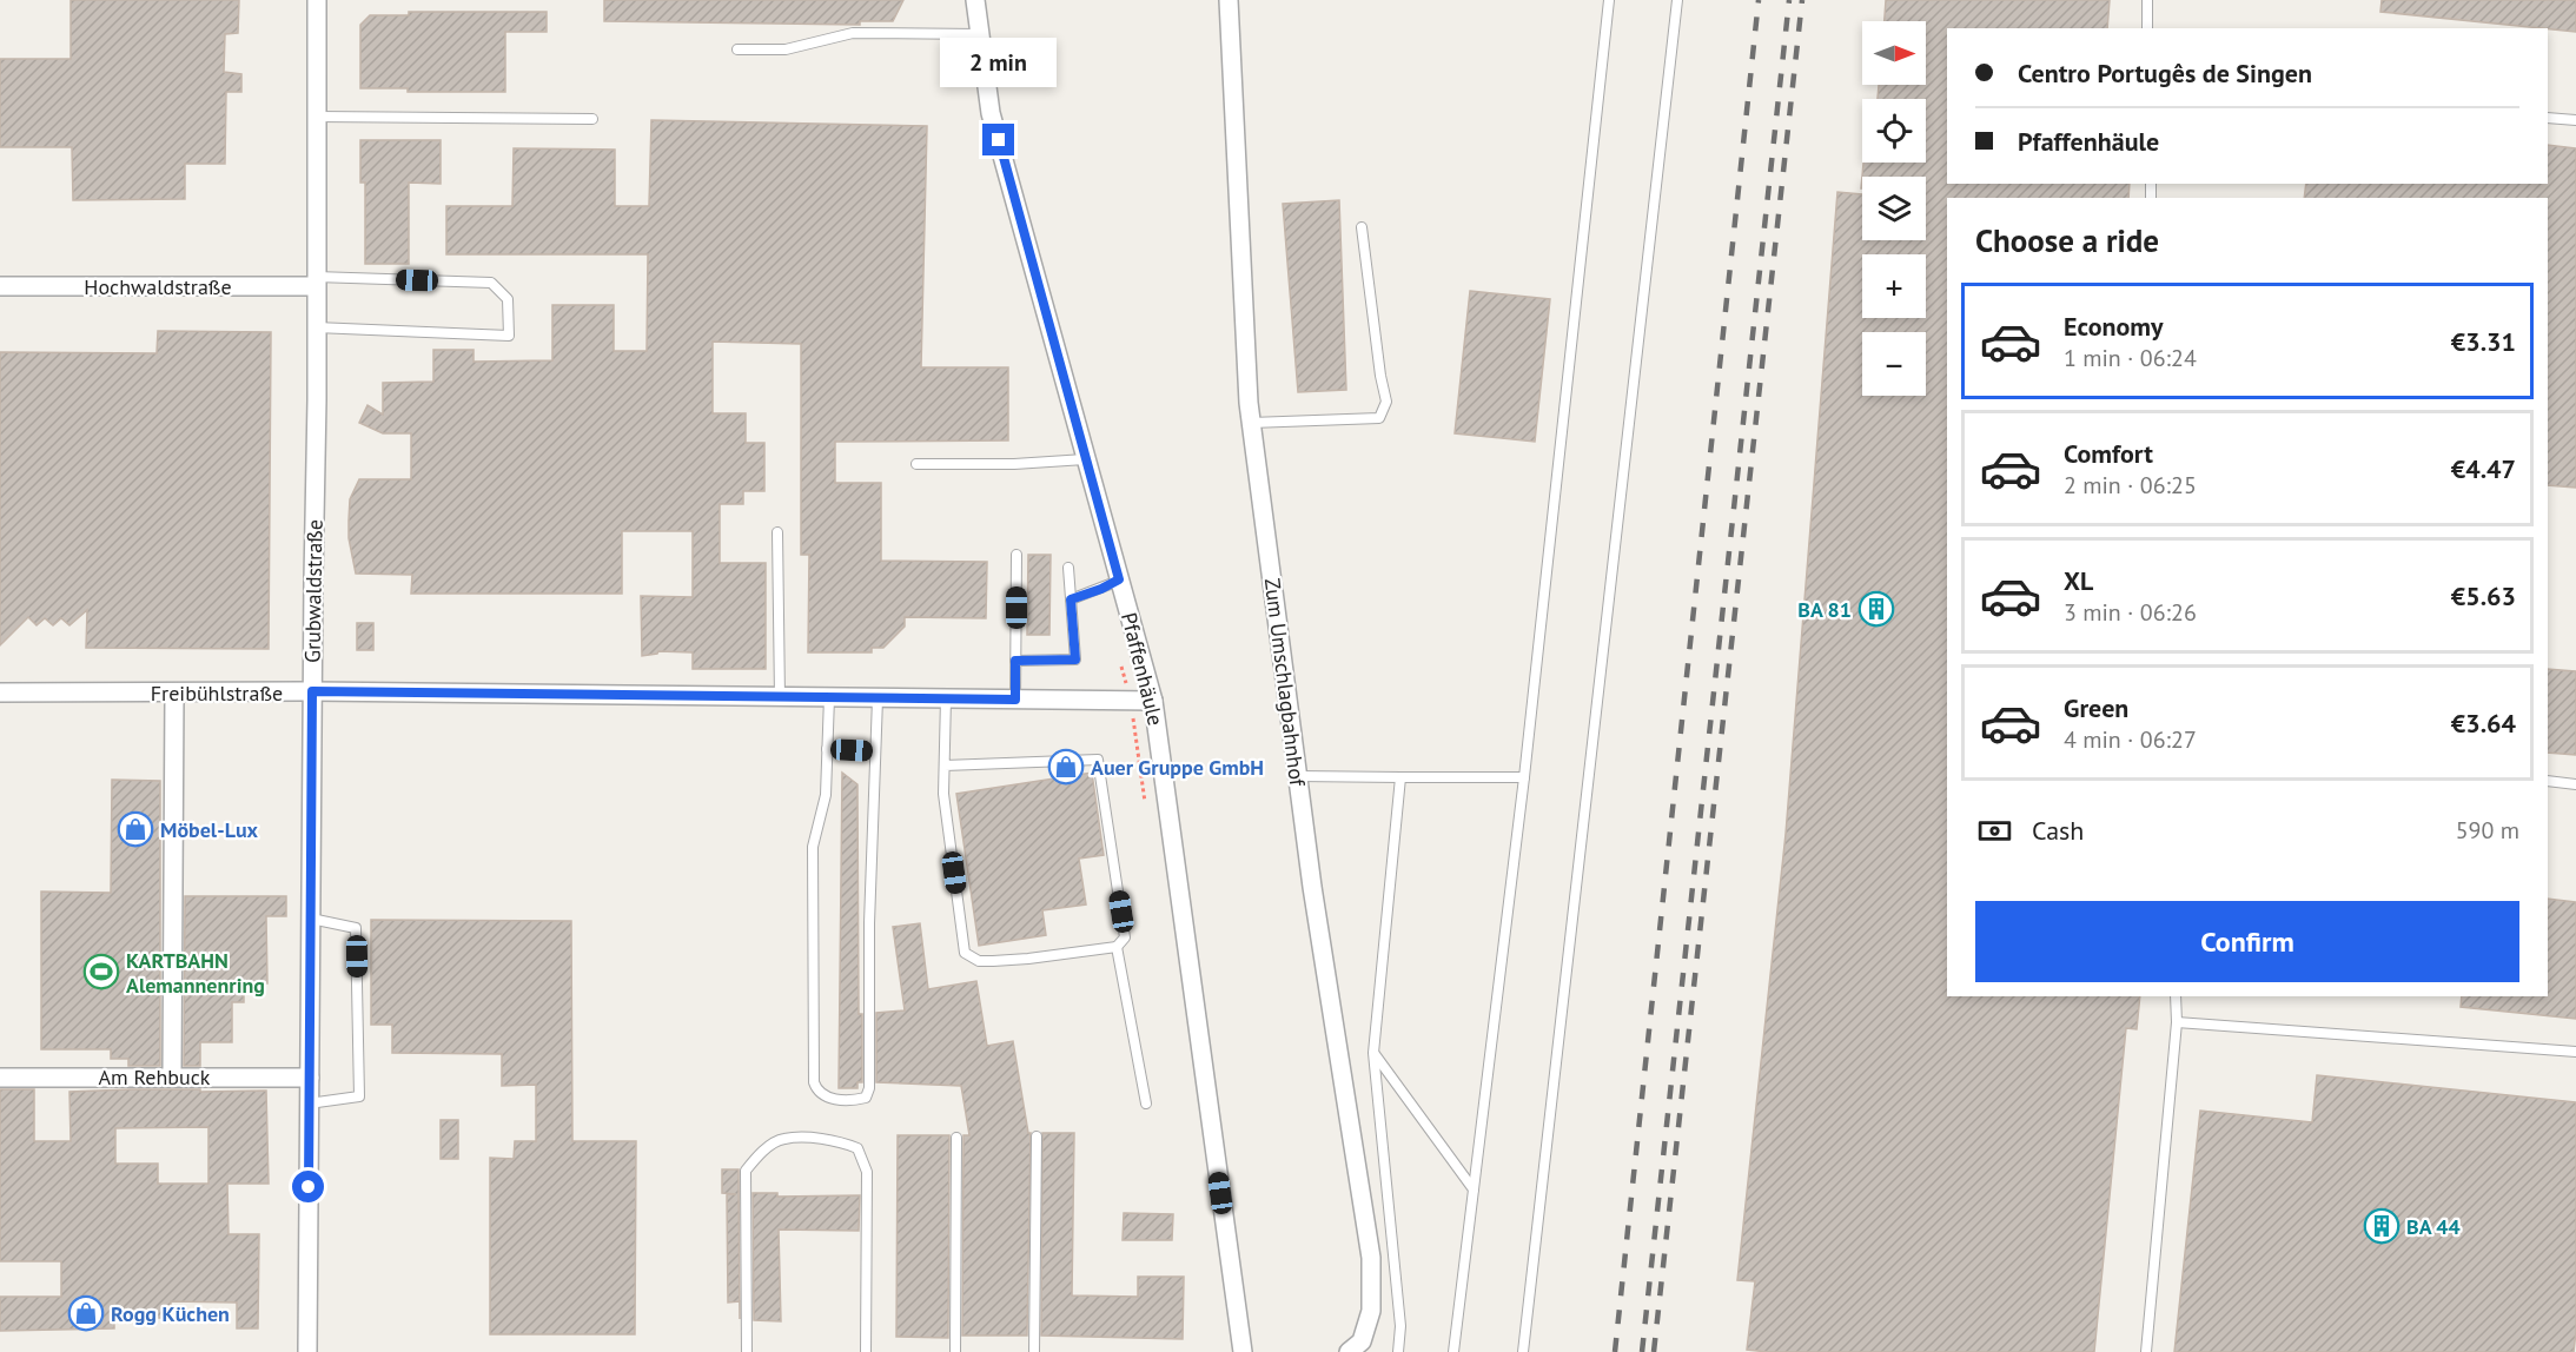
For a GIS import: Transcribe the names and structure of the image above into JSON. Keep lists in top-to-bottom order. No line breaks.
{"streets":{"street":["Hochwaldstraße","Grubwaldstraße","Pfaffenhäule","Zum Umschlagbahnhof","Freibühlstraße","Am Rehbuck"]},"crossings":[["Hochwaldstraße","Grubwaldstraße"],["Grubwaldstraße","Freibühlstraße"],["Grubwaldstraße","Am Rehbuck"],["Pfaffenhäule","Freibühlstraße"]],"places":{"building":["BA 81","BA 44"],"shop":["Auer Gruppe GmbH","Möbel-Lux","Rogg Küchen"],"sports":["KARTBAHN Alemannenring"]},"north":"right","page":{"map_buttons":["+","−"],"banner":["Centro Portugês de Singen","Pfaffenhäule"],"bubble":"2 min","heading":"Choose a ride","list":[{"name":"Economy","note":"1 min · 06:24","value":"€3.31"},{"name":"Comfort","note":"2 min · 06:25","value":"€4.47"},{"name":"XL","note":"3 min · 06:26","value":"€5.63"},{"name":"Green","note":"4 min · 06:27","value":"€3.64"}],"pay":["Cash","590 m"],"buttons":"Confirm"}}
